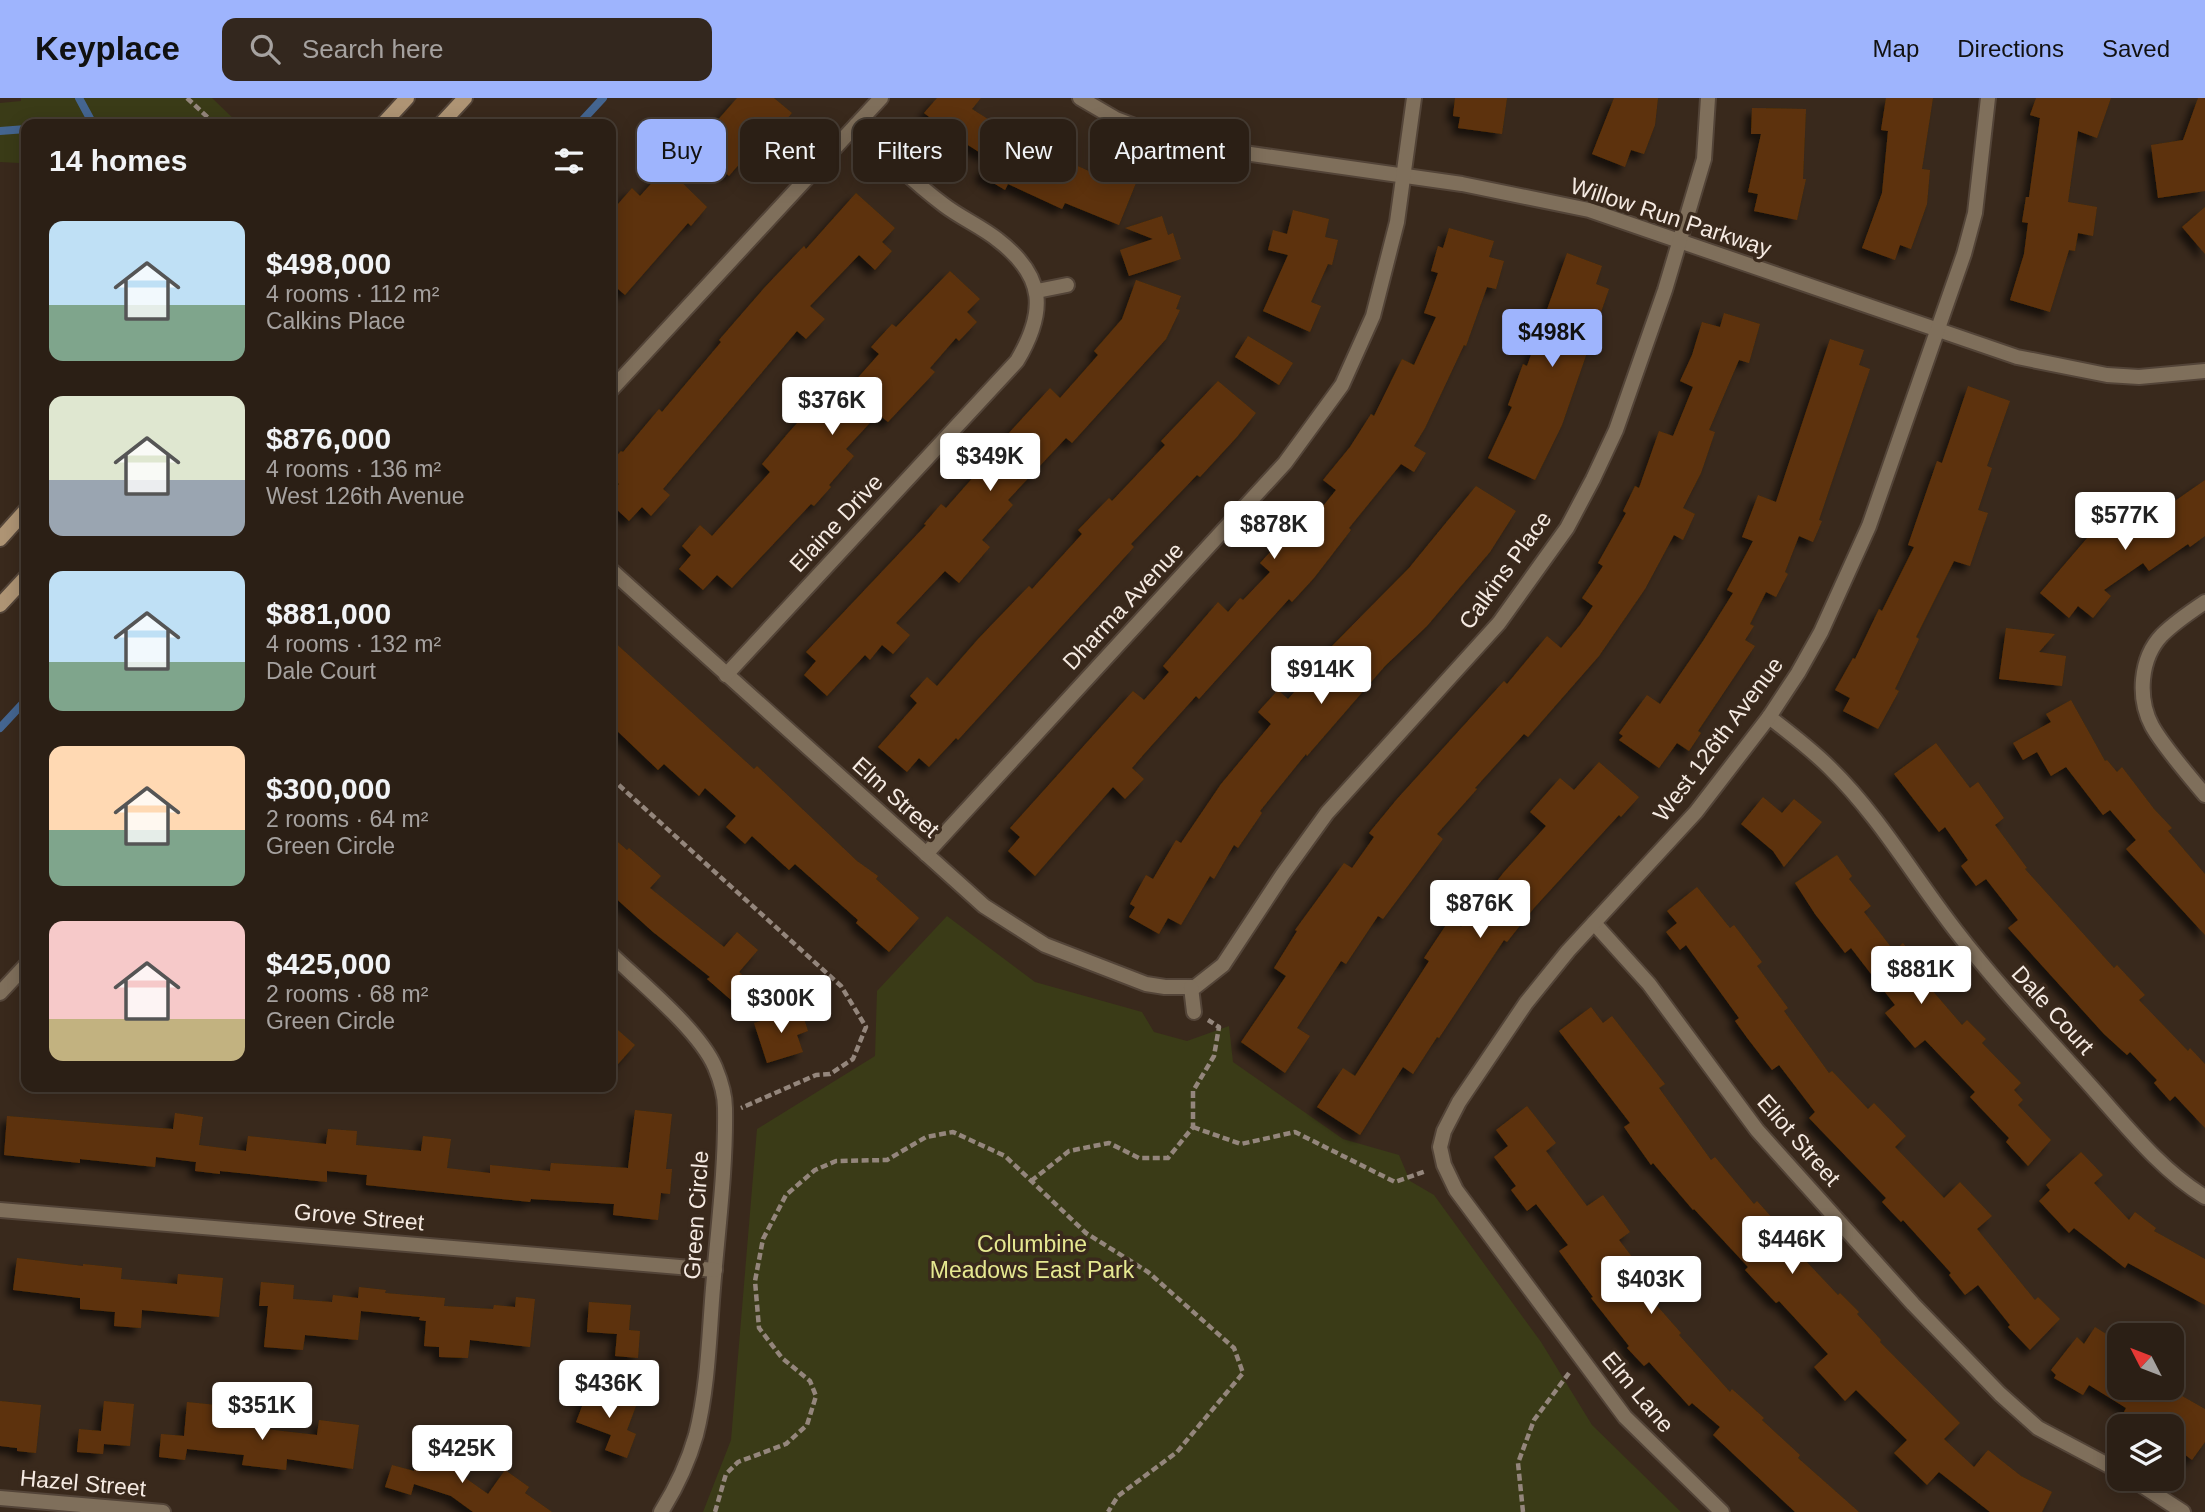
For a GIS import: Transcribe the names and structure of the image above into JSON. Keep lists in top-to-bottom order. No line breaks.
{"streets":{"street":["Willow Run Parkway","Elaine Drive","Calkins Place","Dharma Avenue","West 126th Avenue","Elm Street","Dale Court","Eliot Street","Green Circle","Grove Street","Elm Lane","Hazel Street"]},"crossings":[["Willow Run Parkway","Calkins Place"],["Willow Run Parkway","Dharma Avenue"],["Willow Run Parkway","West 126th Avenue"],["Elaine Drive","Elm Street"],["Calkins Place","Elm Street"],["Dharma Avenue","Elm Street"],["West 126th Avenue","Dale Court"],["West 126th Avenue","Eliot Street"],["West 126th Avenue","Elm Lane"],["Green Circle","Grove Street"]],"parks":["Columbine Meadows East Park"],"north":"top left","page":{"header":"Keyplace","search":"Search here","nav":["Map","Directions","Saved"],"chip":["Buy","Rent","Filters","New","Apartment"],"heading":"14 homes","list":[{"name":"$498,000","note":"4 rooms · 112 m² · Calkins Place"},{"name":"$876,000","note":"4 rooms · 136 m² · West 126th Avenue"},{"name":"$881,000","note":"4 rooms · 132 m² · Dale Court"},{"name":"$300,000","note":"2 rooms · 64 m² · Green Circle"},{"name":"$425,000","note":"2 rooms · 68 m² · Green Circle"}],"price":["$498K","$376K","$349K","$577K","$878K","$914K","$876K","$881K","$300K","$446K","$403K","$436K","$351K","$425K"]}}
